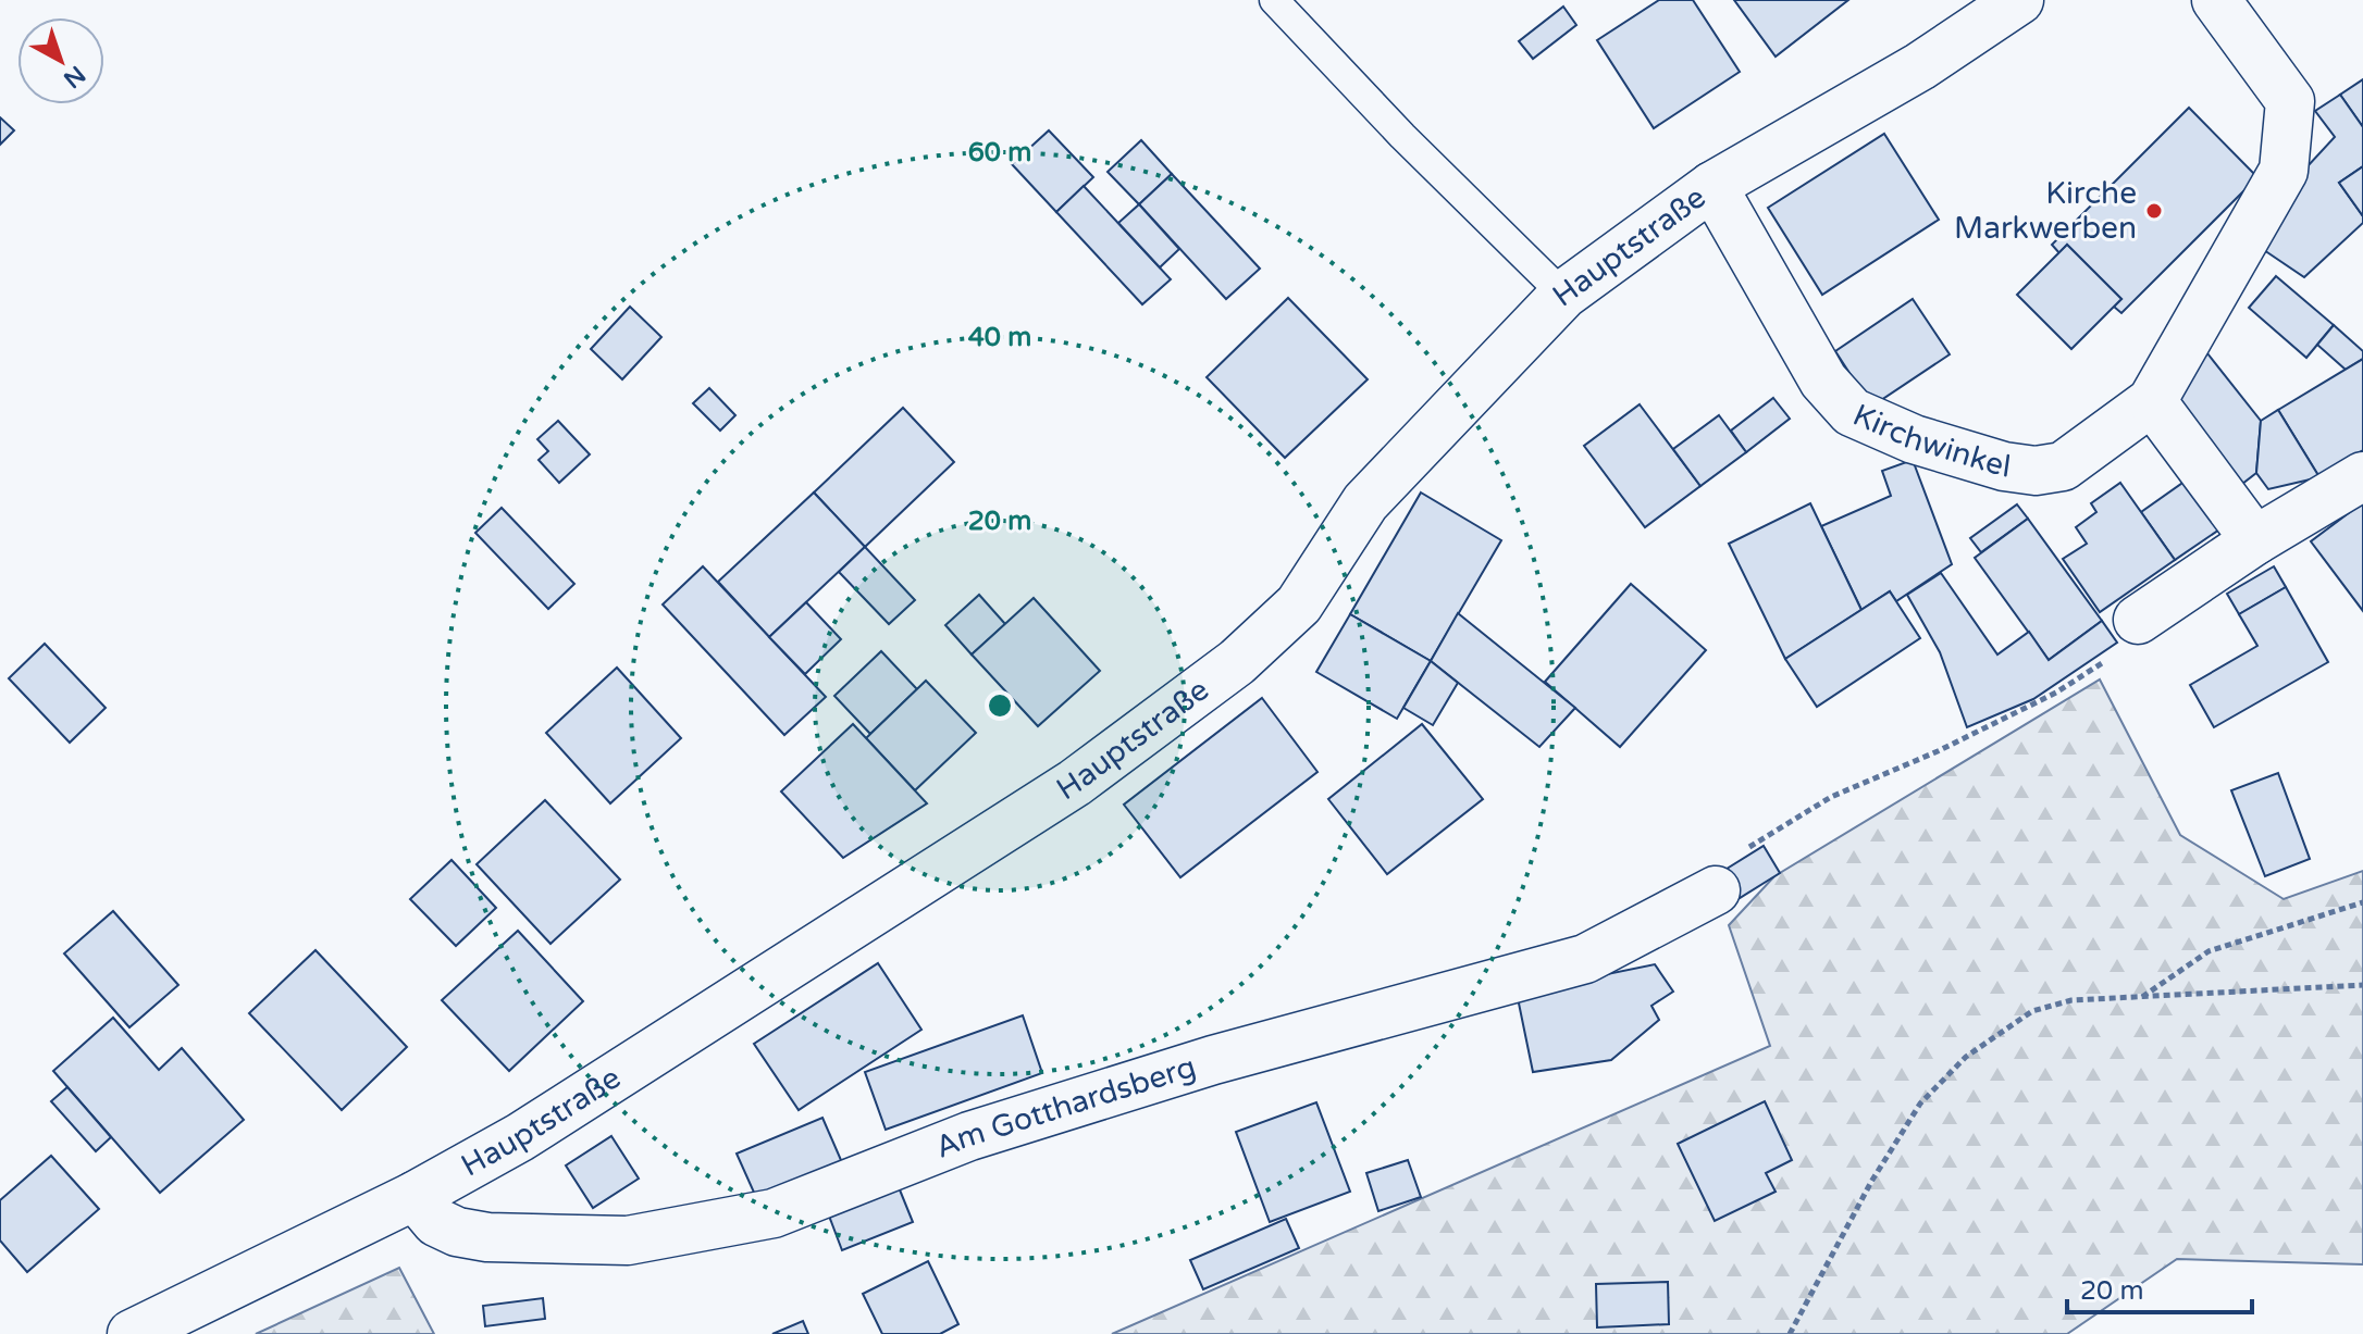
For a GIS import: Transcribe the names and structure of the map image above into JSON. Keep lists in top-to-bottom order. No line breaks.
{"streets":{"street":["Hauptstraße","Kirchwinkel","Am Gotthardsberg"]},"crossings":[["Hauptstraße","Kirchwinkel"],["Hauptstraße","Am Gotthardsberg"]],"places":["Kirche Markwerben"],"scale_bar":"20 m","north":"bottom right","rings":["60 m","40 m","20 m"]}
